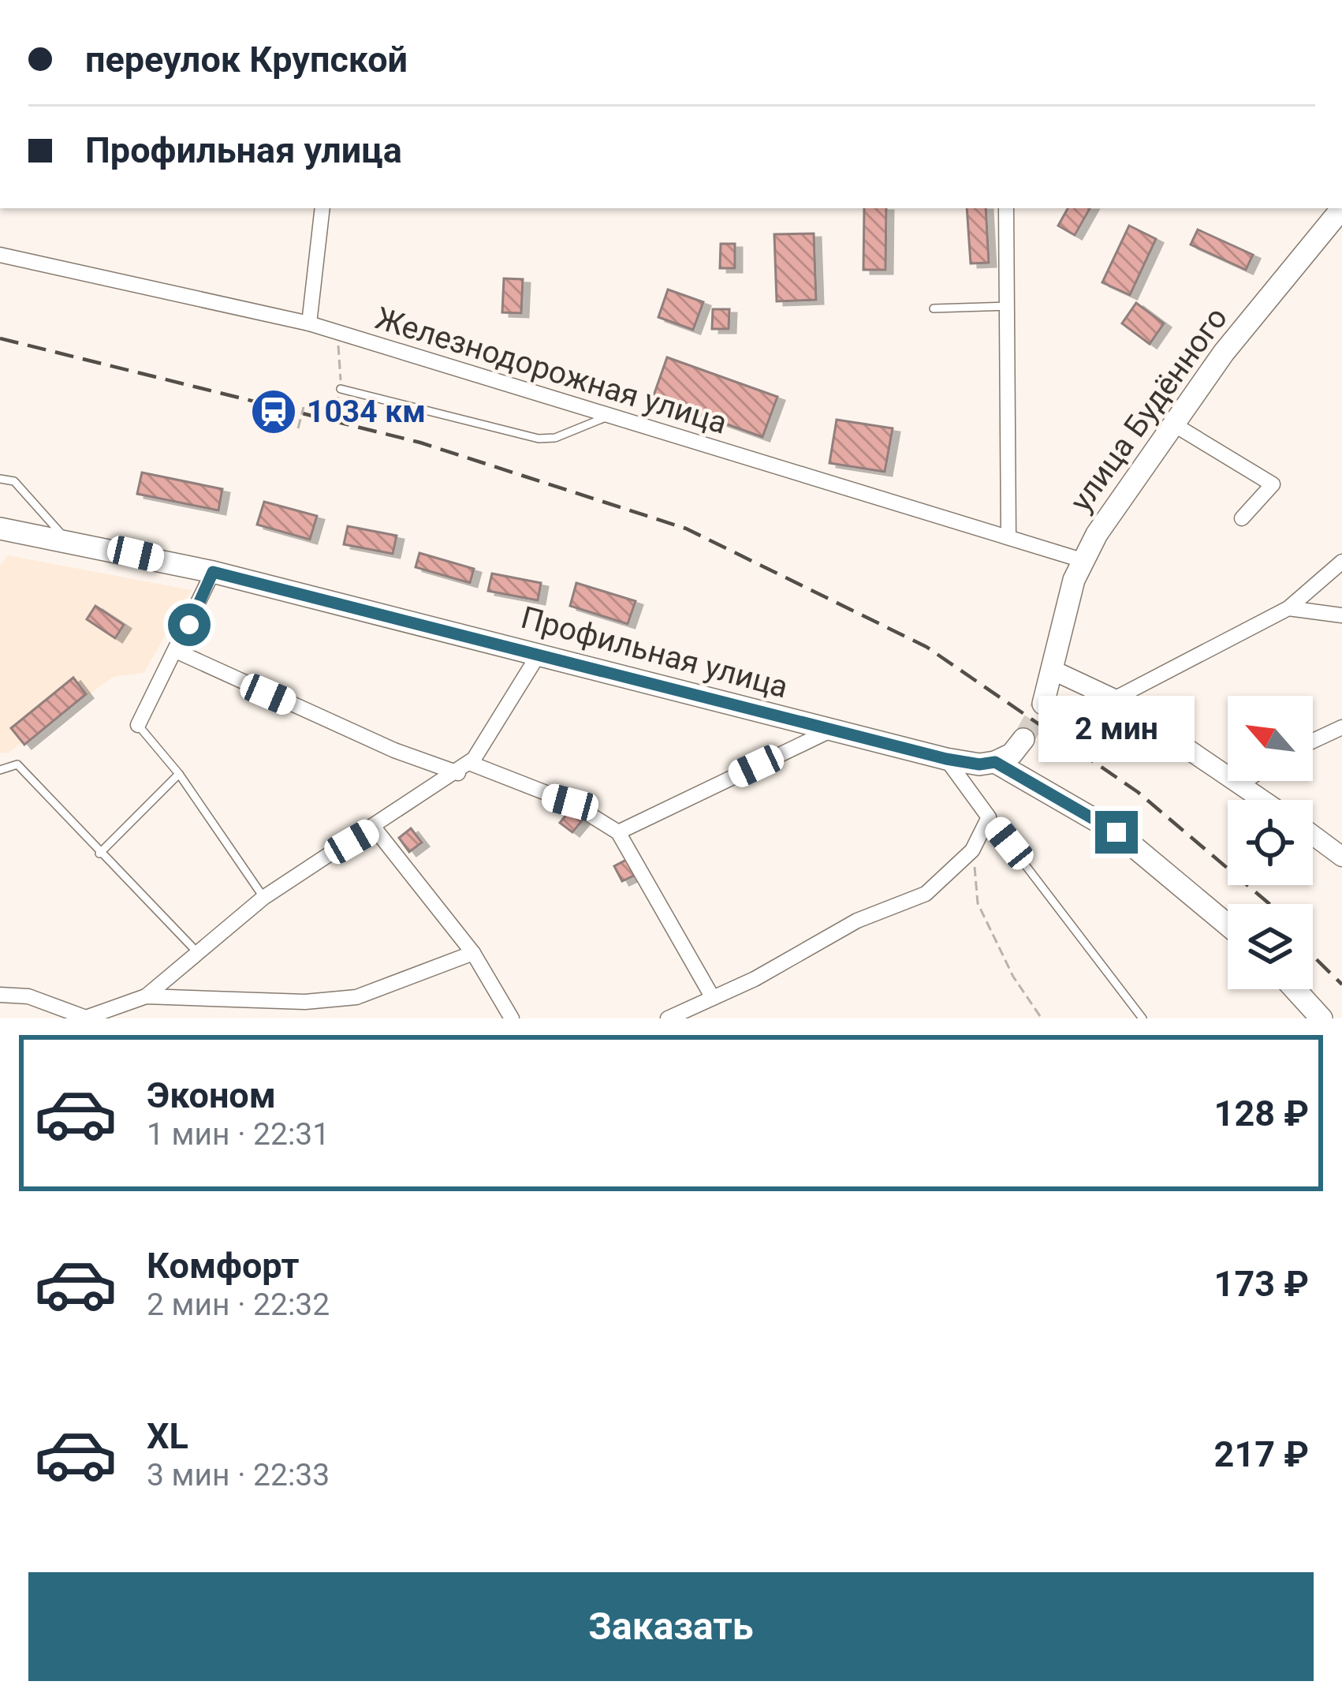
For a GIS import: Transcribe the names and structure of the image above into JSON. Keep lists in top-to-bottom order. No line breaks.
{"streets":{"main road":["улица Будённого","Профильная улица"],"street":["Железнодорожная улица"]},"crossings":[["Железнодорожная улица","улица Будённого"]],"places":{"station":["1034 км"]},"north":"top left","page":{"banner":["переулок Крупской","Профильная улица"],"bubble":"2 мин","list":[{"name":"Эконом","note":"1 мин · 22:31","value":"128 ₽"},{"name":"Комфорт","note":"2 мин · 22:32","value":"173 ₽"},{"name":"XL","note":"3 мин · 22:33","value":"217 ₽"}],"buttons":"Заказать"}}
